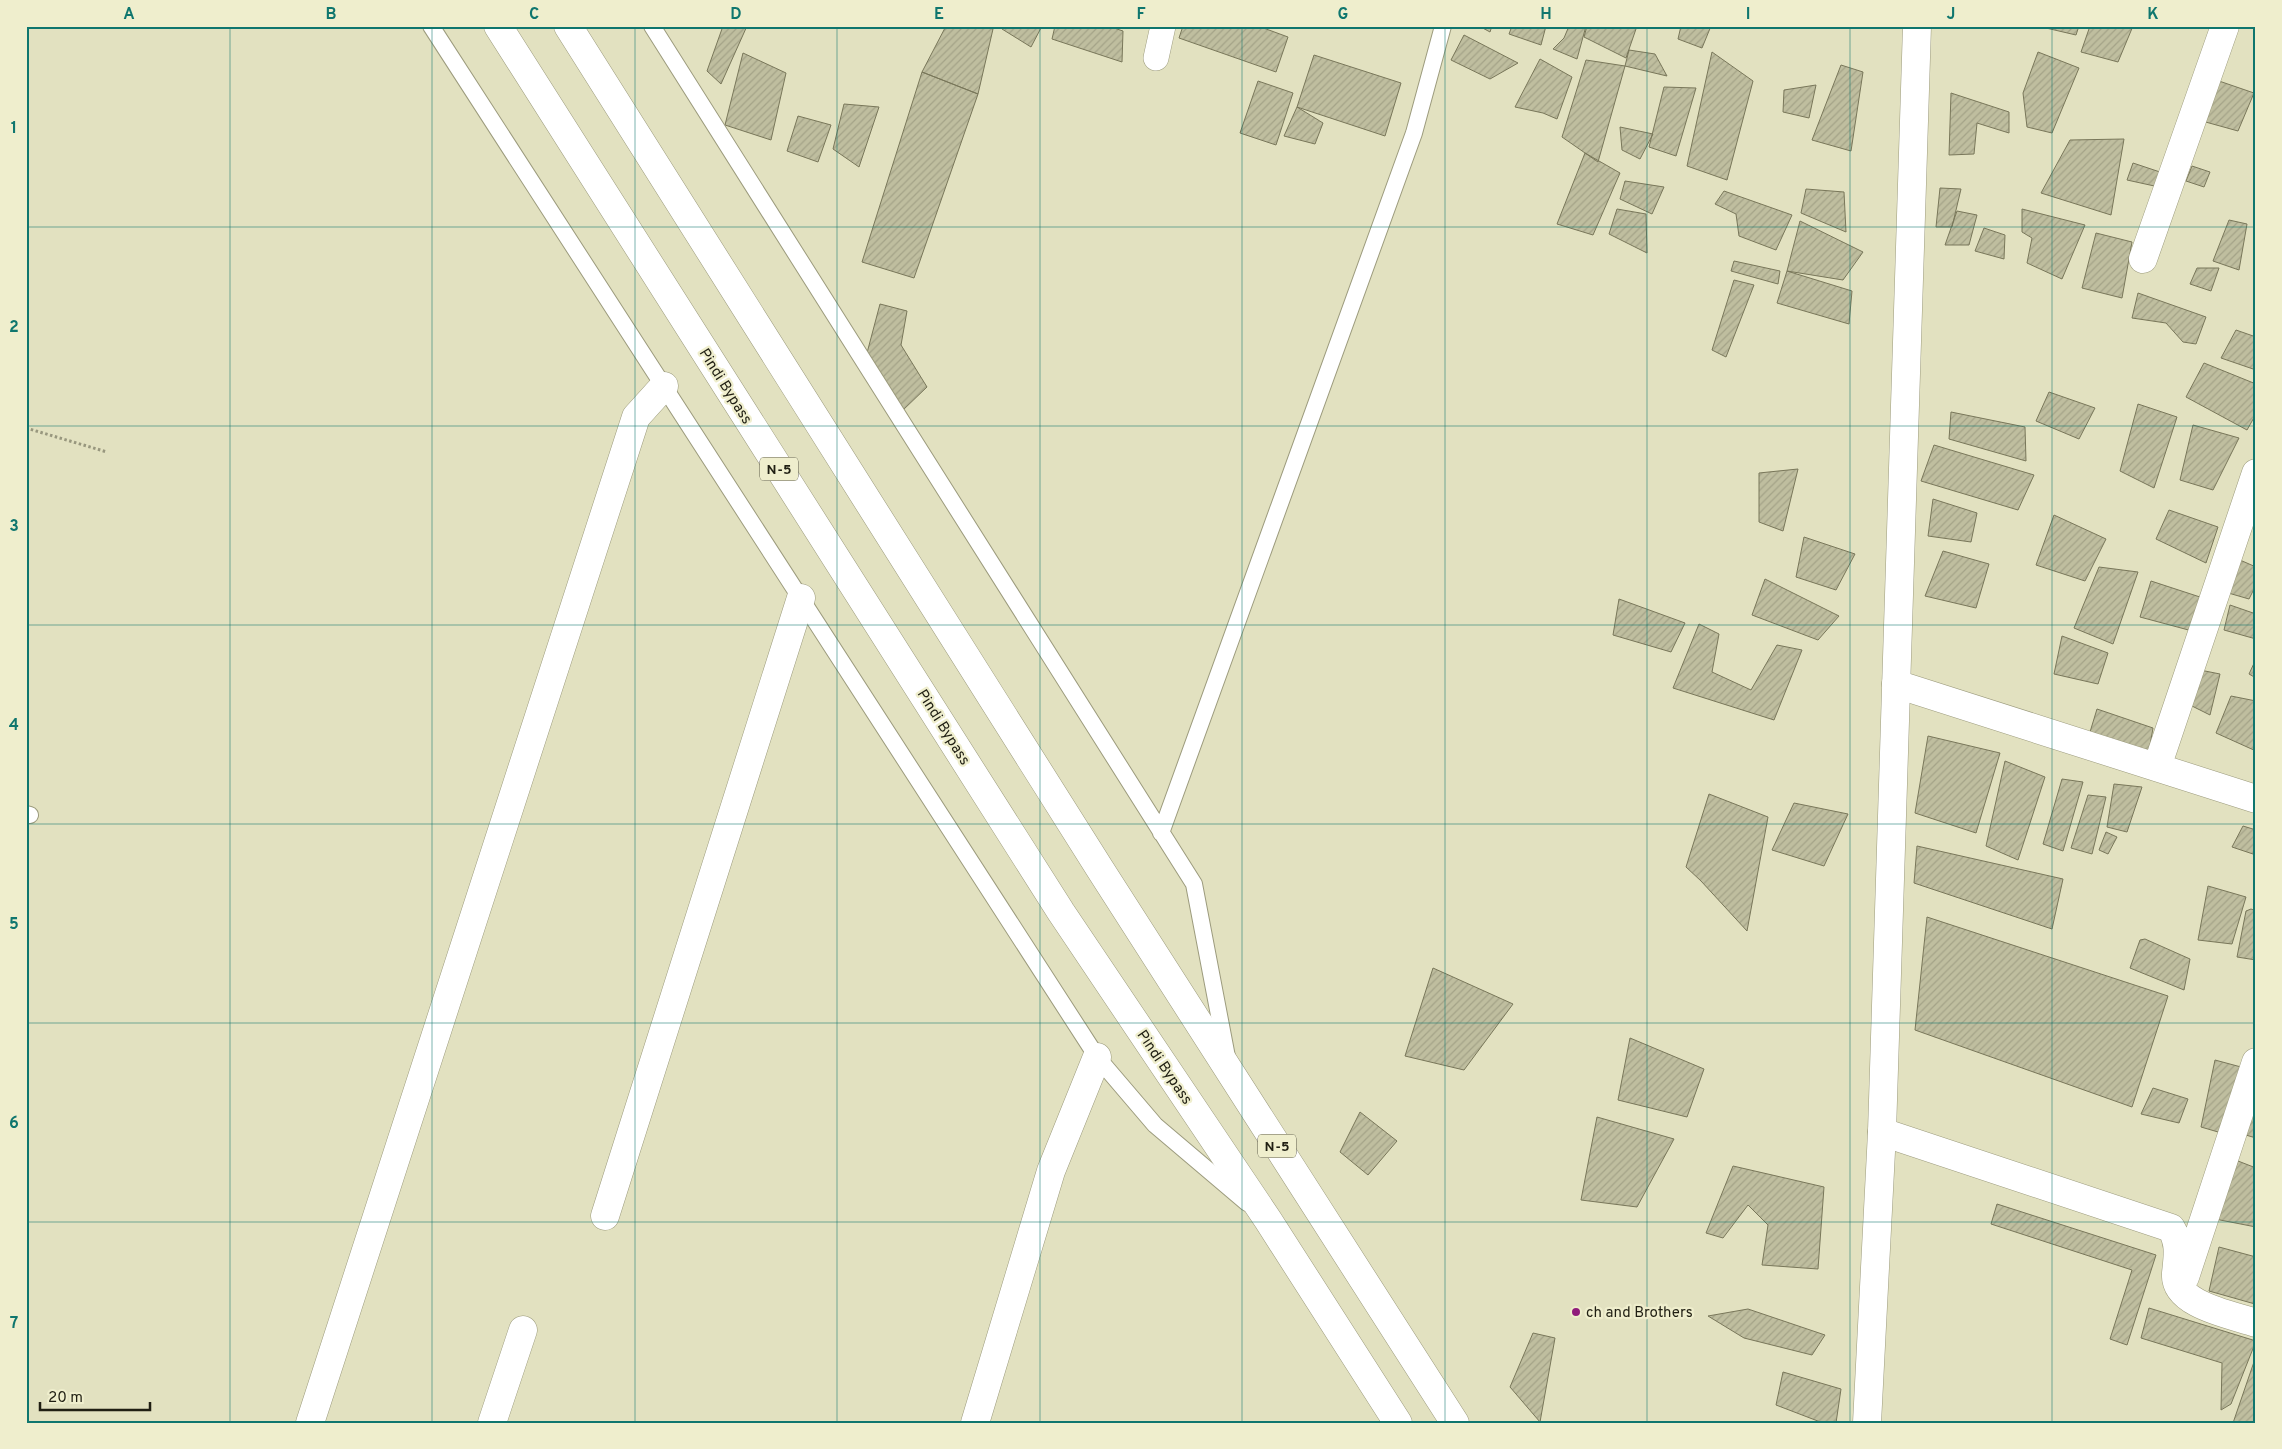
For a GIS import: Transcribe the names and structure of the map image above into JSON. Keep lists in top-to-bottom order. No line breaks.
{"streets":{"main road":["Pindi Bypass","N-5"]},"places":["ch and Brothers"],"scale_bar":"20 m","grid":{"columns":["A","B","C","D","E","F","G","H","I","J","K"],"rows":["1","2","3","4","5","6","7"]}}
